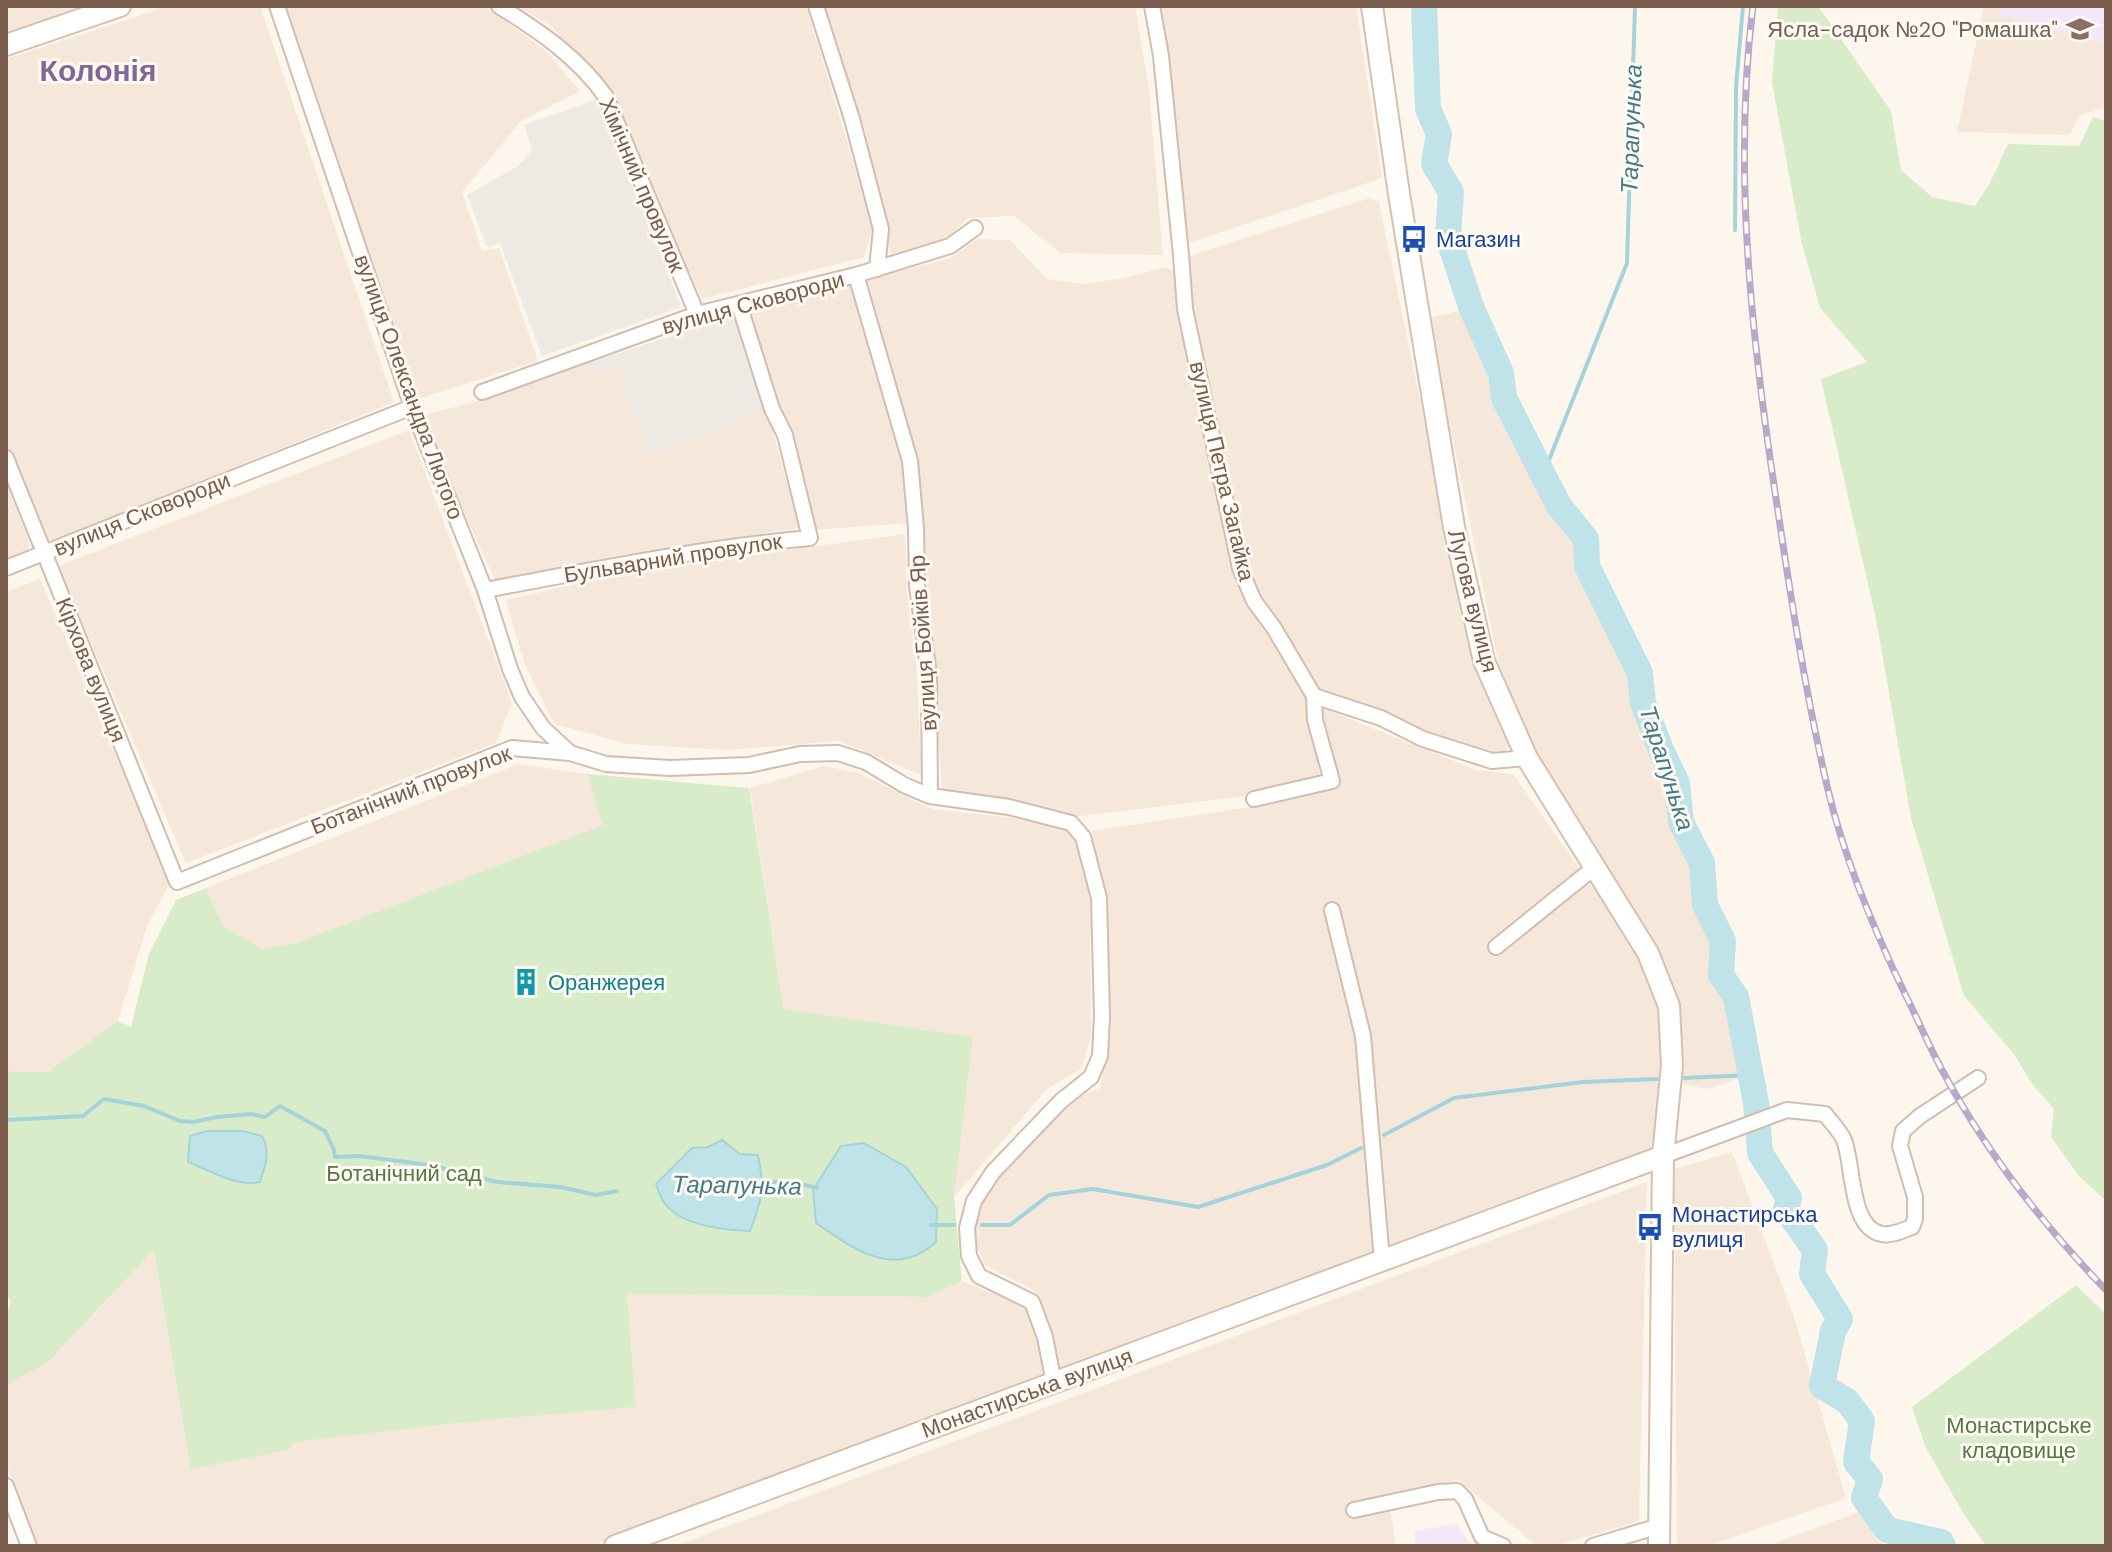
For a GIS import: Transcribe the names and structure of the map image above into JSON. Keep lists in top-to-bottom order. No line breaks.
{"streets":{"street":["Хімічний провулок","вулиця Сковороди","вулиця Олександра Лютого","вулиця Петра Загайка","Бульварний провулок","Лугова вулиця","вулиця Бойків Яр","Кірхова вулиця","Ботанічний провулок","Монастирська вулиця"]},"crossings":[["Хімічний провулок","вулиця Сковороди"],["вулиця Сковороди","вулиця Олександра Лютого"],["вулиця Сковороди","Бульварний провулок"],["вулиця Сковороди","вулиця Бойків Яр"],["вулиця Сковороди","Кірхова вулиця"],["вулиця Олександра Лютого","Бульварний провулок"],["вулиця Олександра Лютого","Ботанічний провулок"],["Лугова вулиця","Монастирська вулиця"],["вулиця Бойків Яр","Ботанічний провулок"],["Кірхова вулиця","Ботанічний провулок"]],"districts":["Колонія"],"water":["Тарапунька"],"parks":["Ботанічний сад","Монастирське кладовище"],"places":{"school or university":["Ясла-садок №20 \"Ромашка\""],"bus stop":["Магазин","Монастирська вулиця"],"building":["Оранжерея"]}}
